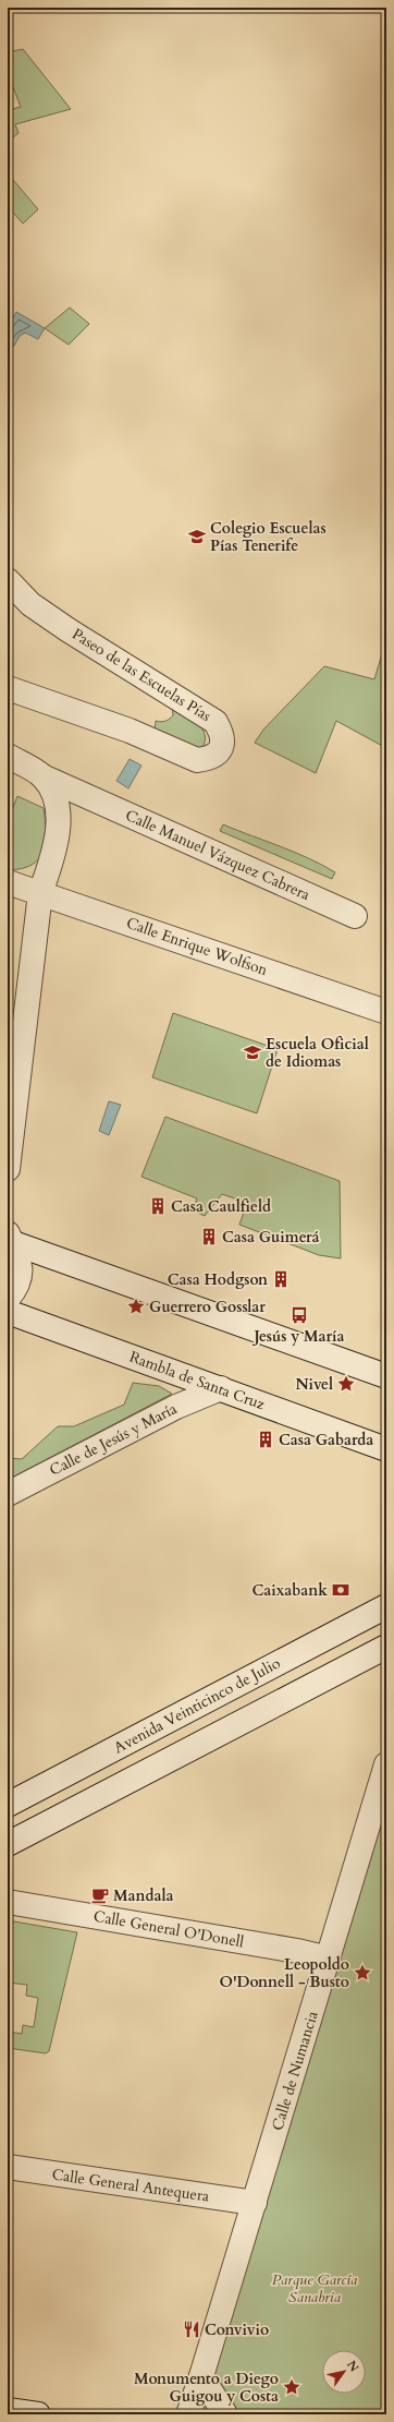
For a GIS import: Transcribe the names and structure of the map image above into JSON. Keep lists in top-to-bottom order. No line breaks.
{"streets":{"street":["Paseo de las Escuelas Pías","Calle Manuel Vázquez Cabrera","Calle Enrique Wolfson","Rambla de Santa Cruz","Calle de Jesús y María","Avenida Veinticinco de Julio","Calle General O'Donell","Calle de Numancia","Calle General Antequera"]},"crossings":[["Rambla de Santa Cruz","Calle de Jesús y María"],["Calle General O'Donell","Calle de Numancia"],["Calle de Numancia","Calle General Antequera"]],"parks":["Parque García Sanabria"],"places":{"school or university":["Colegio Escuelas Pías Tenerife","Escuela Oficial de Idiomas"],"building":["Casa Caulfield","Casa Guimerá","Casa Hodgson","Casa Gabarda"],"place":["Guerrero Gosslar","Nivel","Leopoldo O'Donnell - Busto","Monumento a Diego Guigou y Costa"],"bus stop":["Jesús y María"],"bank":["Caixabank"],"cafe":["Mandala"],"restaurant":["Convivio"]},"north":"top right"}
